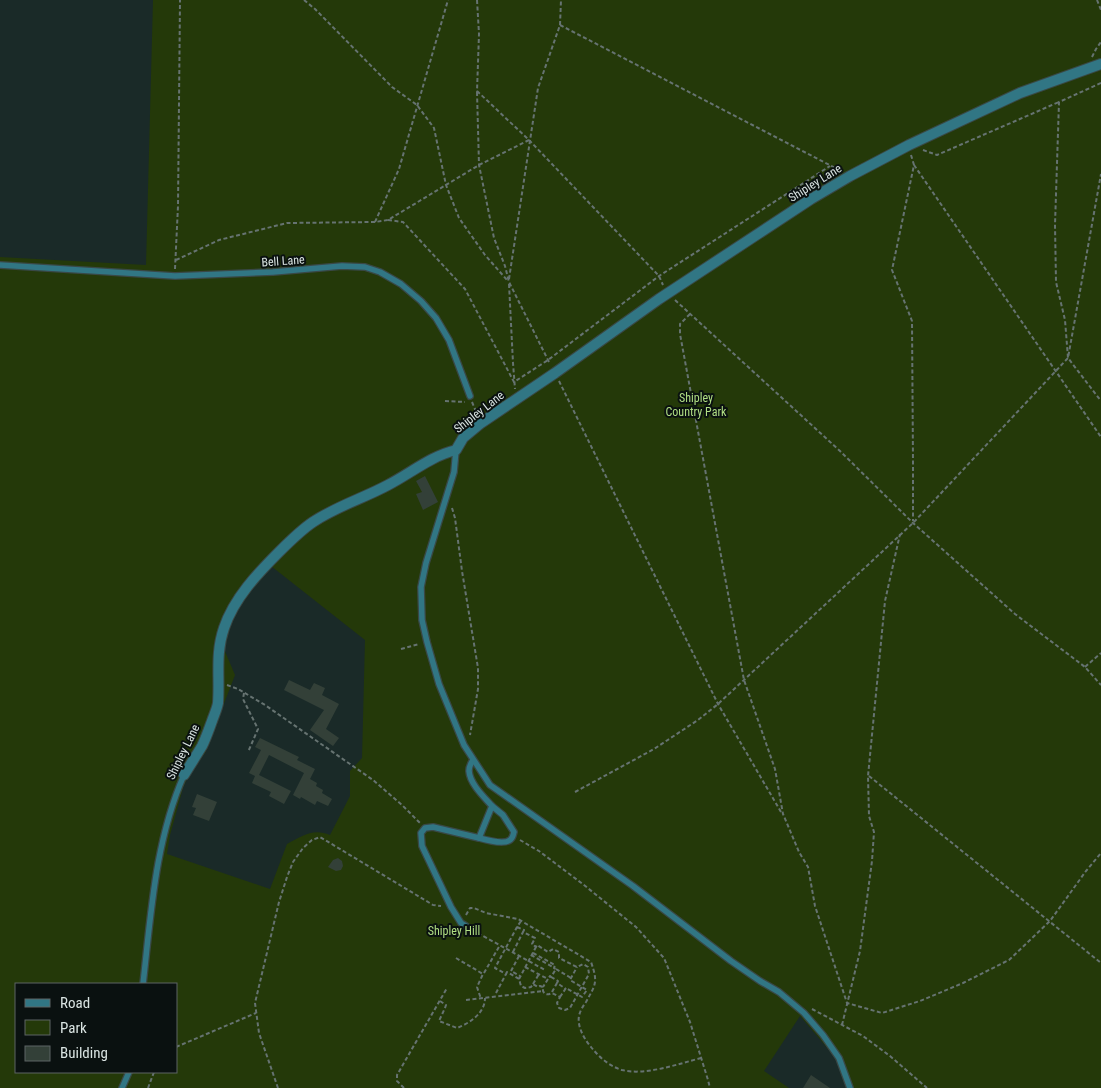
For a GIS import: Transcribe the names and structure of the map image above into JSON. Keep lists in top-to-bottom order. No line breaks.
{"streets":{"street":["Shipley Lane"],"lane":["Bell Lane"]},"parks":["Shipley Country Park","Shipley Hill"],"legend":["Road","Park","Building"]}
